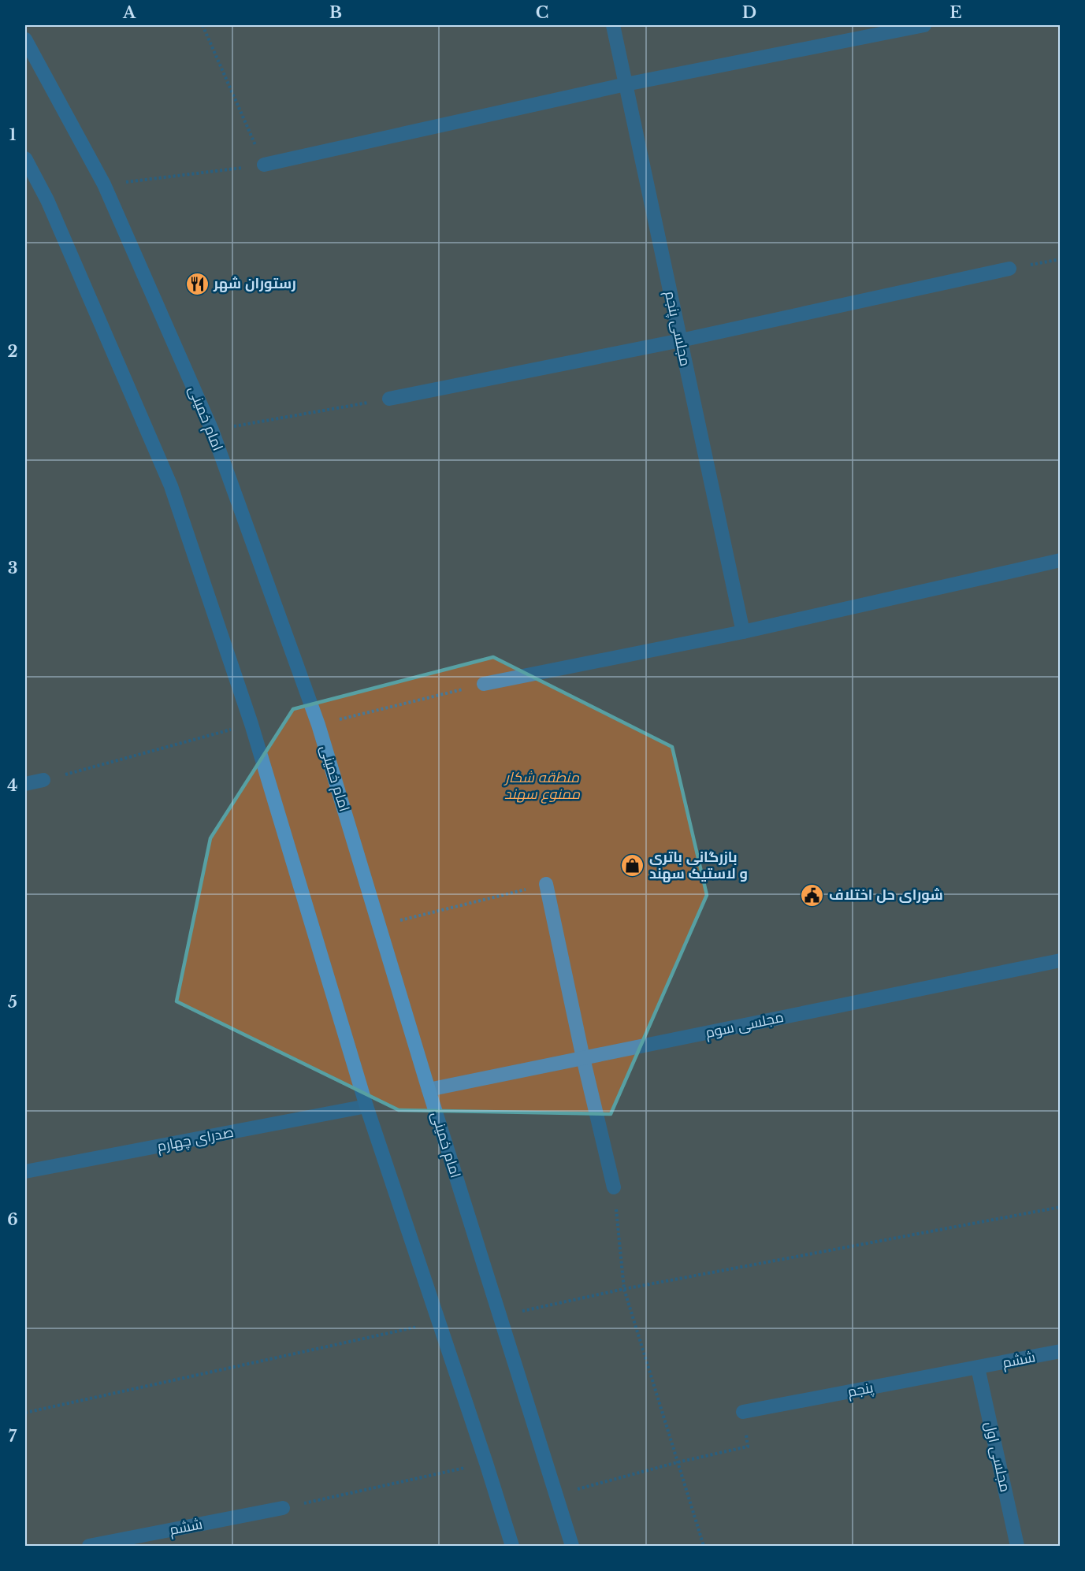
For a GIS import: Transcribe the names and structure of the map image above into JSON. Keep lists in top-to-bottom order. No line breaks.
{"streets":{"main road":["امام خمینی"],"street":["مجلسی پنجم","مجلسی سوم","صدرای چهارم","ششم","پنجم","مجلسی اول"]},"crossings":[["امام خمینی","مجلسی سوم"],["ششم","پنجم"],["ششم","مجلسی اول"],["پنجم","مجلسی اول"]],"parks":["منطقه شکار ممنوع سهند"],"places":{"restaurant":["رستوران شهر"],"shop":["بازرگانی باتری و لاستیک سهند"],"public building":["شورای حل اختلاف"]},"grid":{"columns":["A","B","C","D","E"],"rows":["1","2","3","4","5","6","7"]}}
